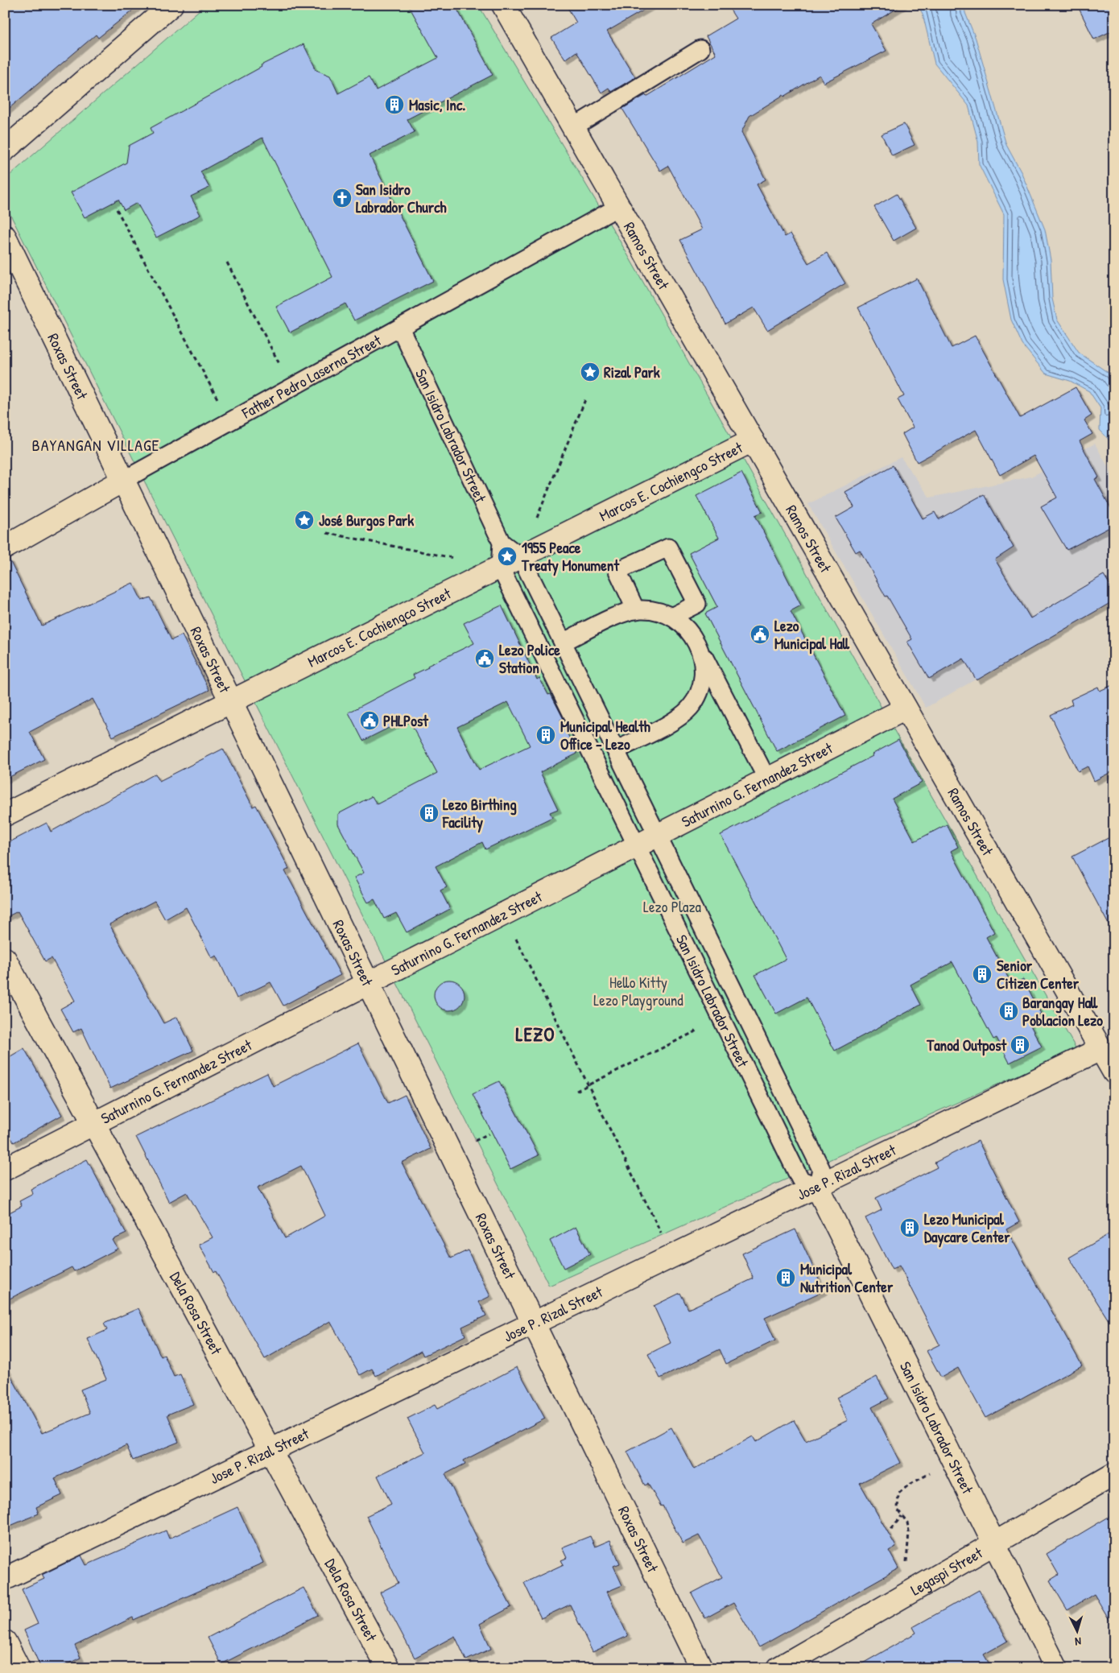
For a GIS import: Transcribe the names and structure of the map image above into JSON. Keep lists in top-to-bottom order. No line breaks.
{"streets":{"street":["Ramos Street","Roxas Street","Father Pedro Laserna Street","San Isidro Labrador Street","Marcos E. Cochiengco Street","Saturnino G. Fernandez Street","Jose P. Rizal Street","Dela Rosa Street","Legaspi Street"]},"crossings":[["Ramos Street","Father Pedro Laserna Street"],["Ramos Street","Marcos E. Cochiengco Street"],["Ramos Street","Saturnino G. Fernandez Street"],["Ramos Street","Jose P. Rizal Street"],["Roxas Street","Father Pedro Laserna Street"],["Roxas Street","Marcos E. Cochiengco Street"],["Roxas Street","Saturnino G. Fernandez Street"],["Roxas Street","Jose P. Rizal Street"],["Father Pedro Laserna Street","San Isidro Labrador Street"],["San Isidro Labrador Street","Marcos E. Cochiengco Street"],["San Isidro Labrador Street","Saturnino G. Fernandez Street"],["San Isidro Labrador Street","Jose P. Rizal Street"],["San Isidro Labrador Street","Legaspi Street"],["Saturnino G. Fernandez Street","Dela Rosa Street"],["Jose P. Rizal Street","Dela Rosa Street"]],"districts":["BAYANGAN VILLAGE","LEZO"],"parks":["Lezo Plaza","Hello Kitty Lezo Playground"],"places":{"building":["Masic, Inc.","Municipal Health Office - Lezo","Lezo Birthing Facility","Senior Citizen Center","Barangay Hall Poblacion Lezo","Tanod Outpost","Lezo Municipal Daycare Center","Municipal Nutrition Center"],"church":["San Isidro Labrador Church"],"place":["Rizal Park","José Burgos Park","1955 Peace Treaty Monument"],"public building":["Lezo Municipal Hall","Lezo Police Station","PHLPost"]},"north":"bottom"}
